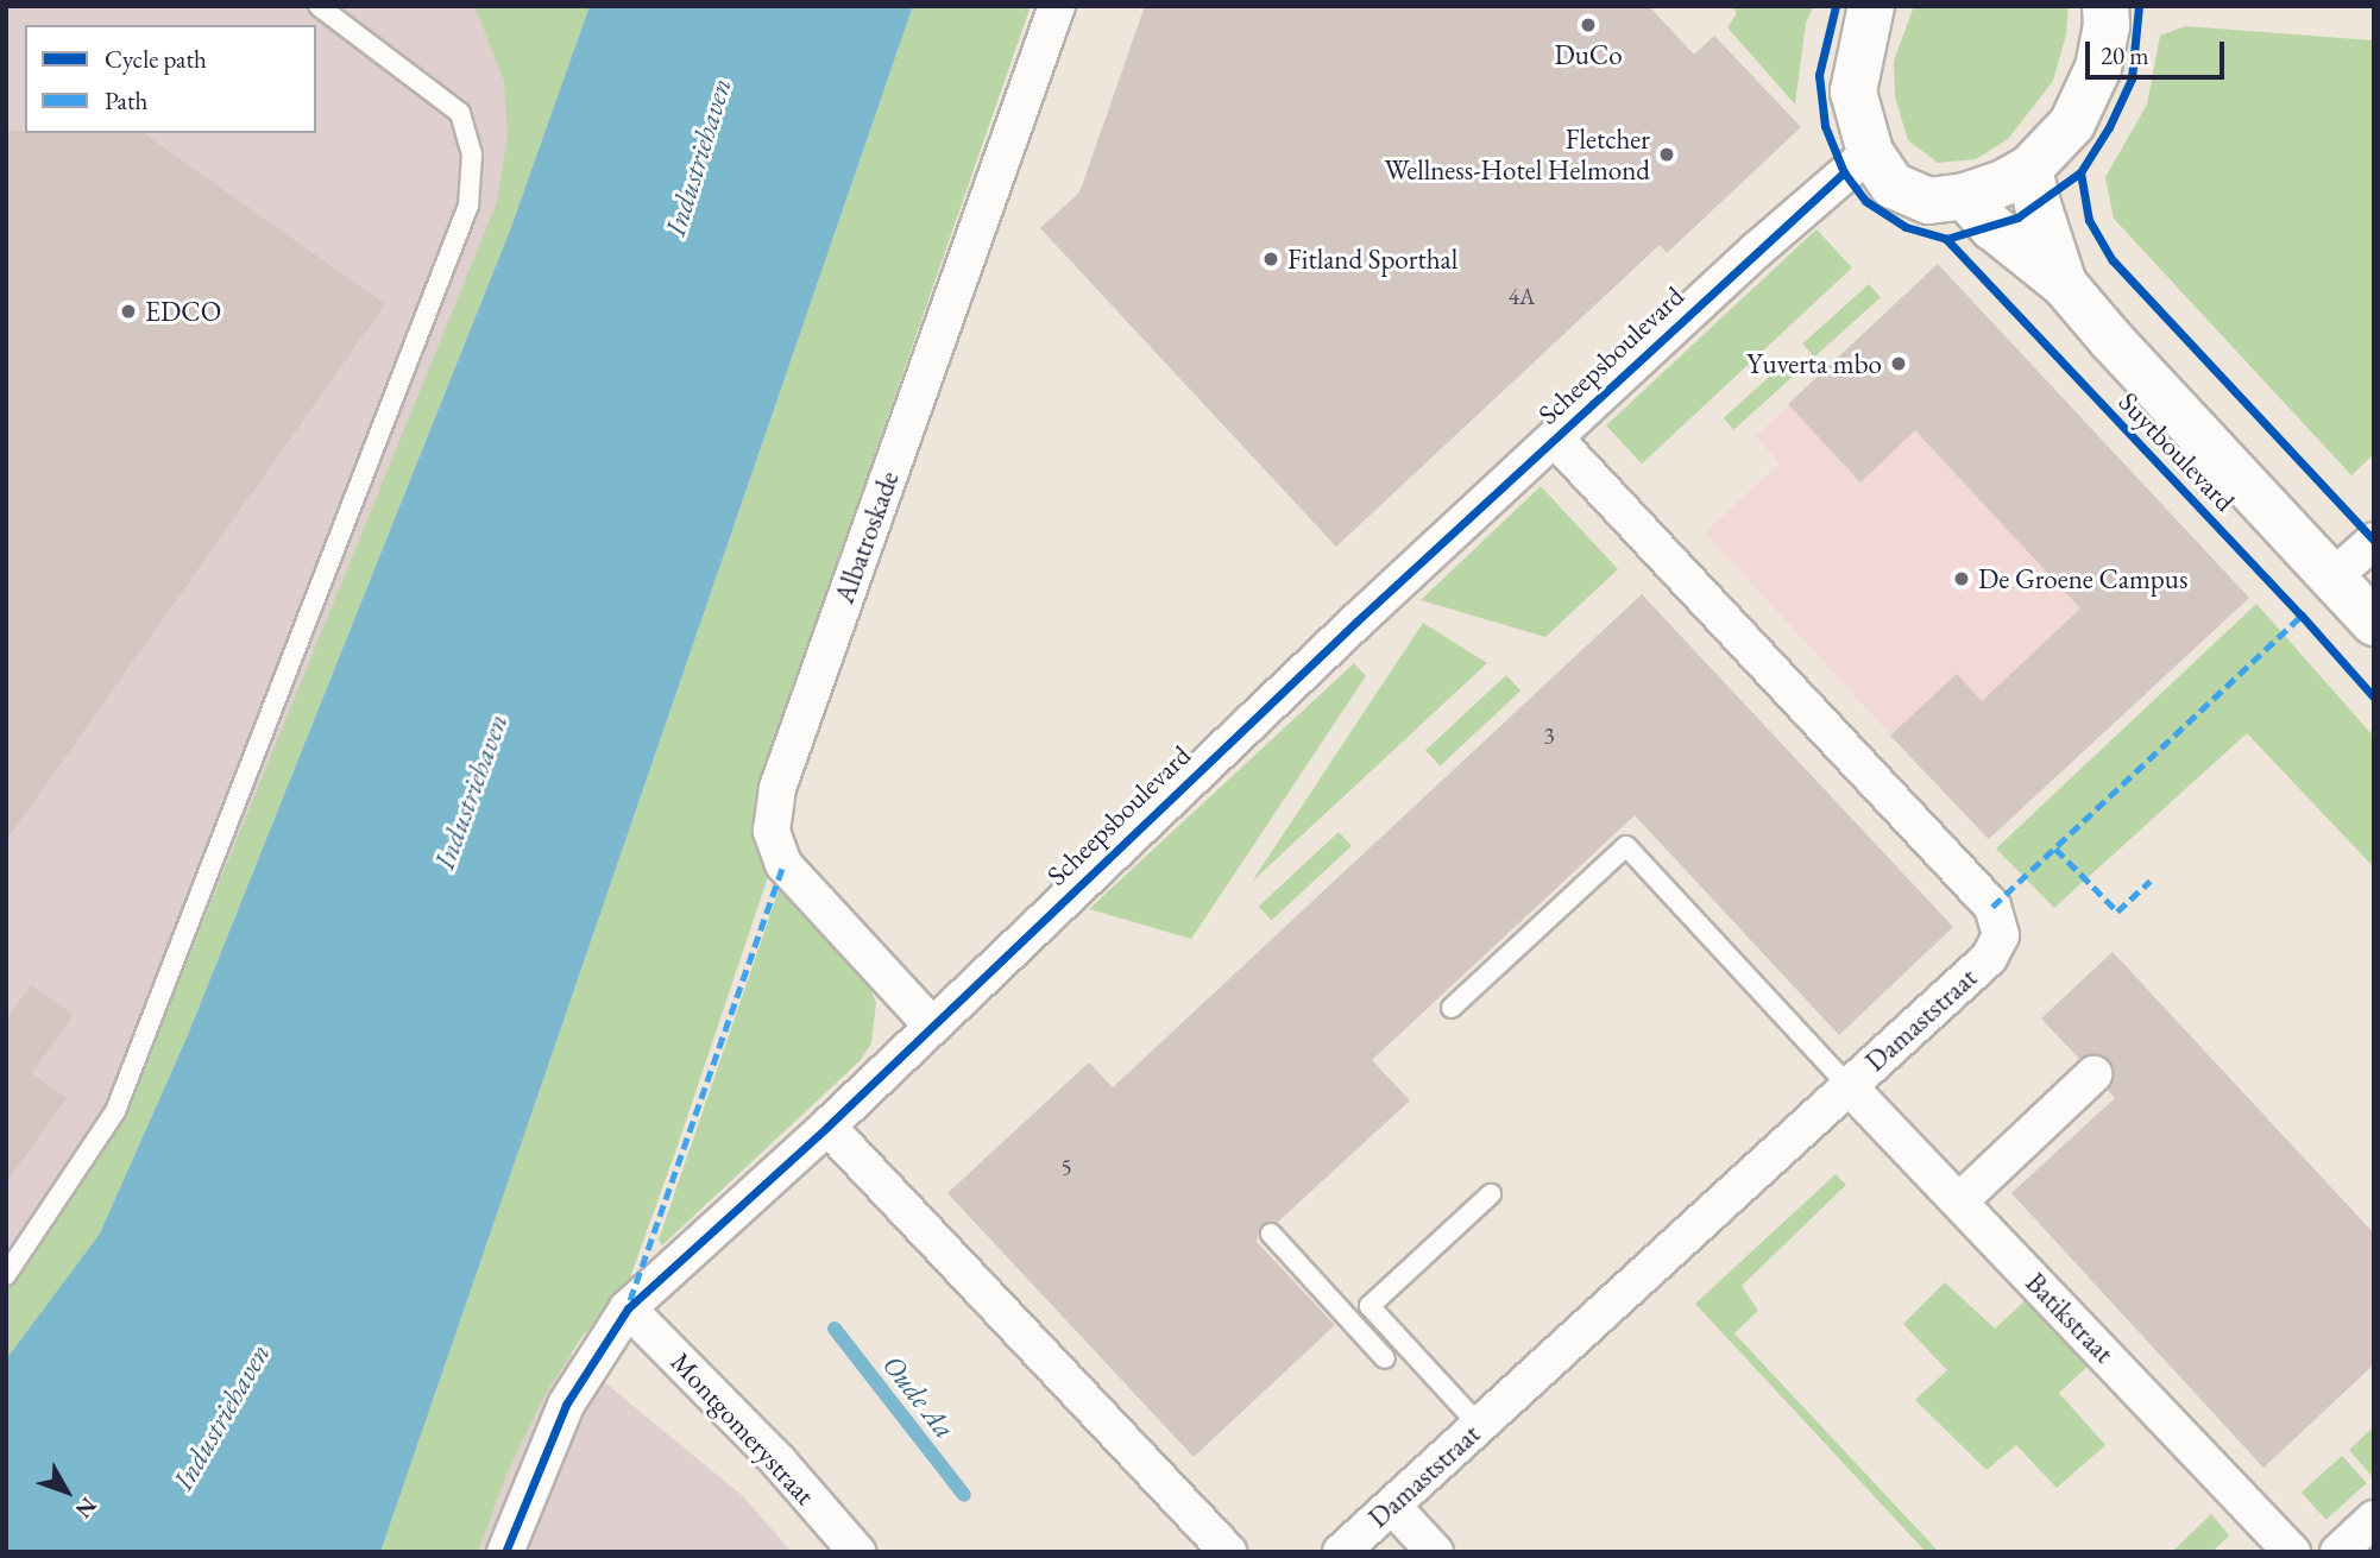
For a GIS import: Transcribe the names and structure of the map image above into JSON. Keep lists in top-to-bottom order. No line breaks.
{"streets":{"street":["Scheepsboulevard","Suytboulevard","Albatroskade","Damaststraat","Batikstraat","Montgomerystraat"]},"crossings":[["Scheepsboulevard","Albatroskade"],["Scheepsboulevard","Damaststraat"],["Scheepsboulevard","Montgomerystraat"],["Damaststraat","Batikstraat"]],"water":["Industriehaven","Oude Aa"],"places":["DuCo","Fletcher Wellness-Hotel Helmond","Fitland Sporthal","EDCO","Yuverta mbo","De Groene Campus"],"house_numbers":["4A","3","5"],"legend":["Cycle path","Path"],"scale_bar":"20 m","north":"bottom right"}
